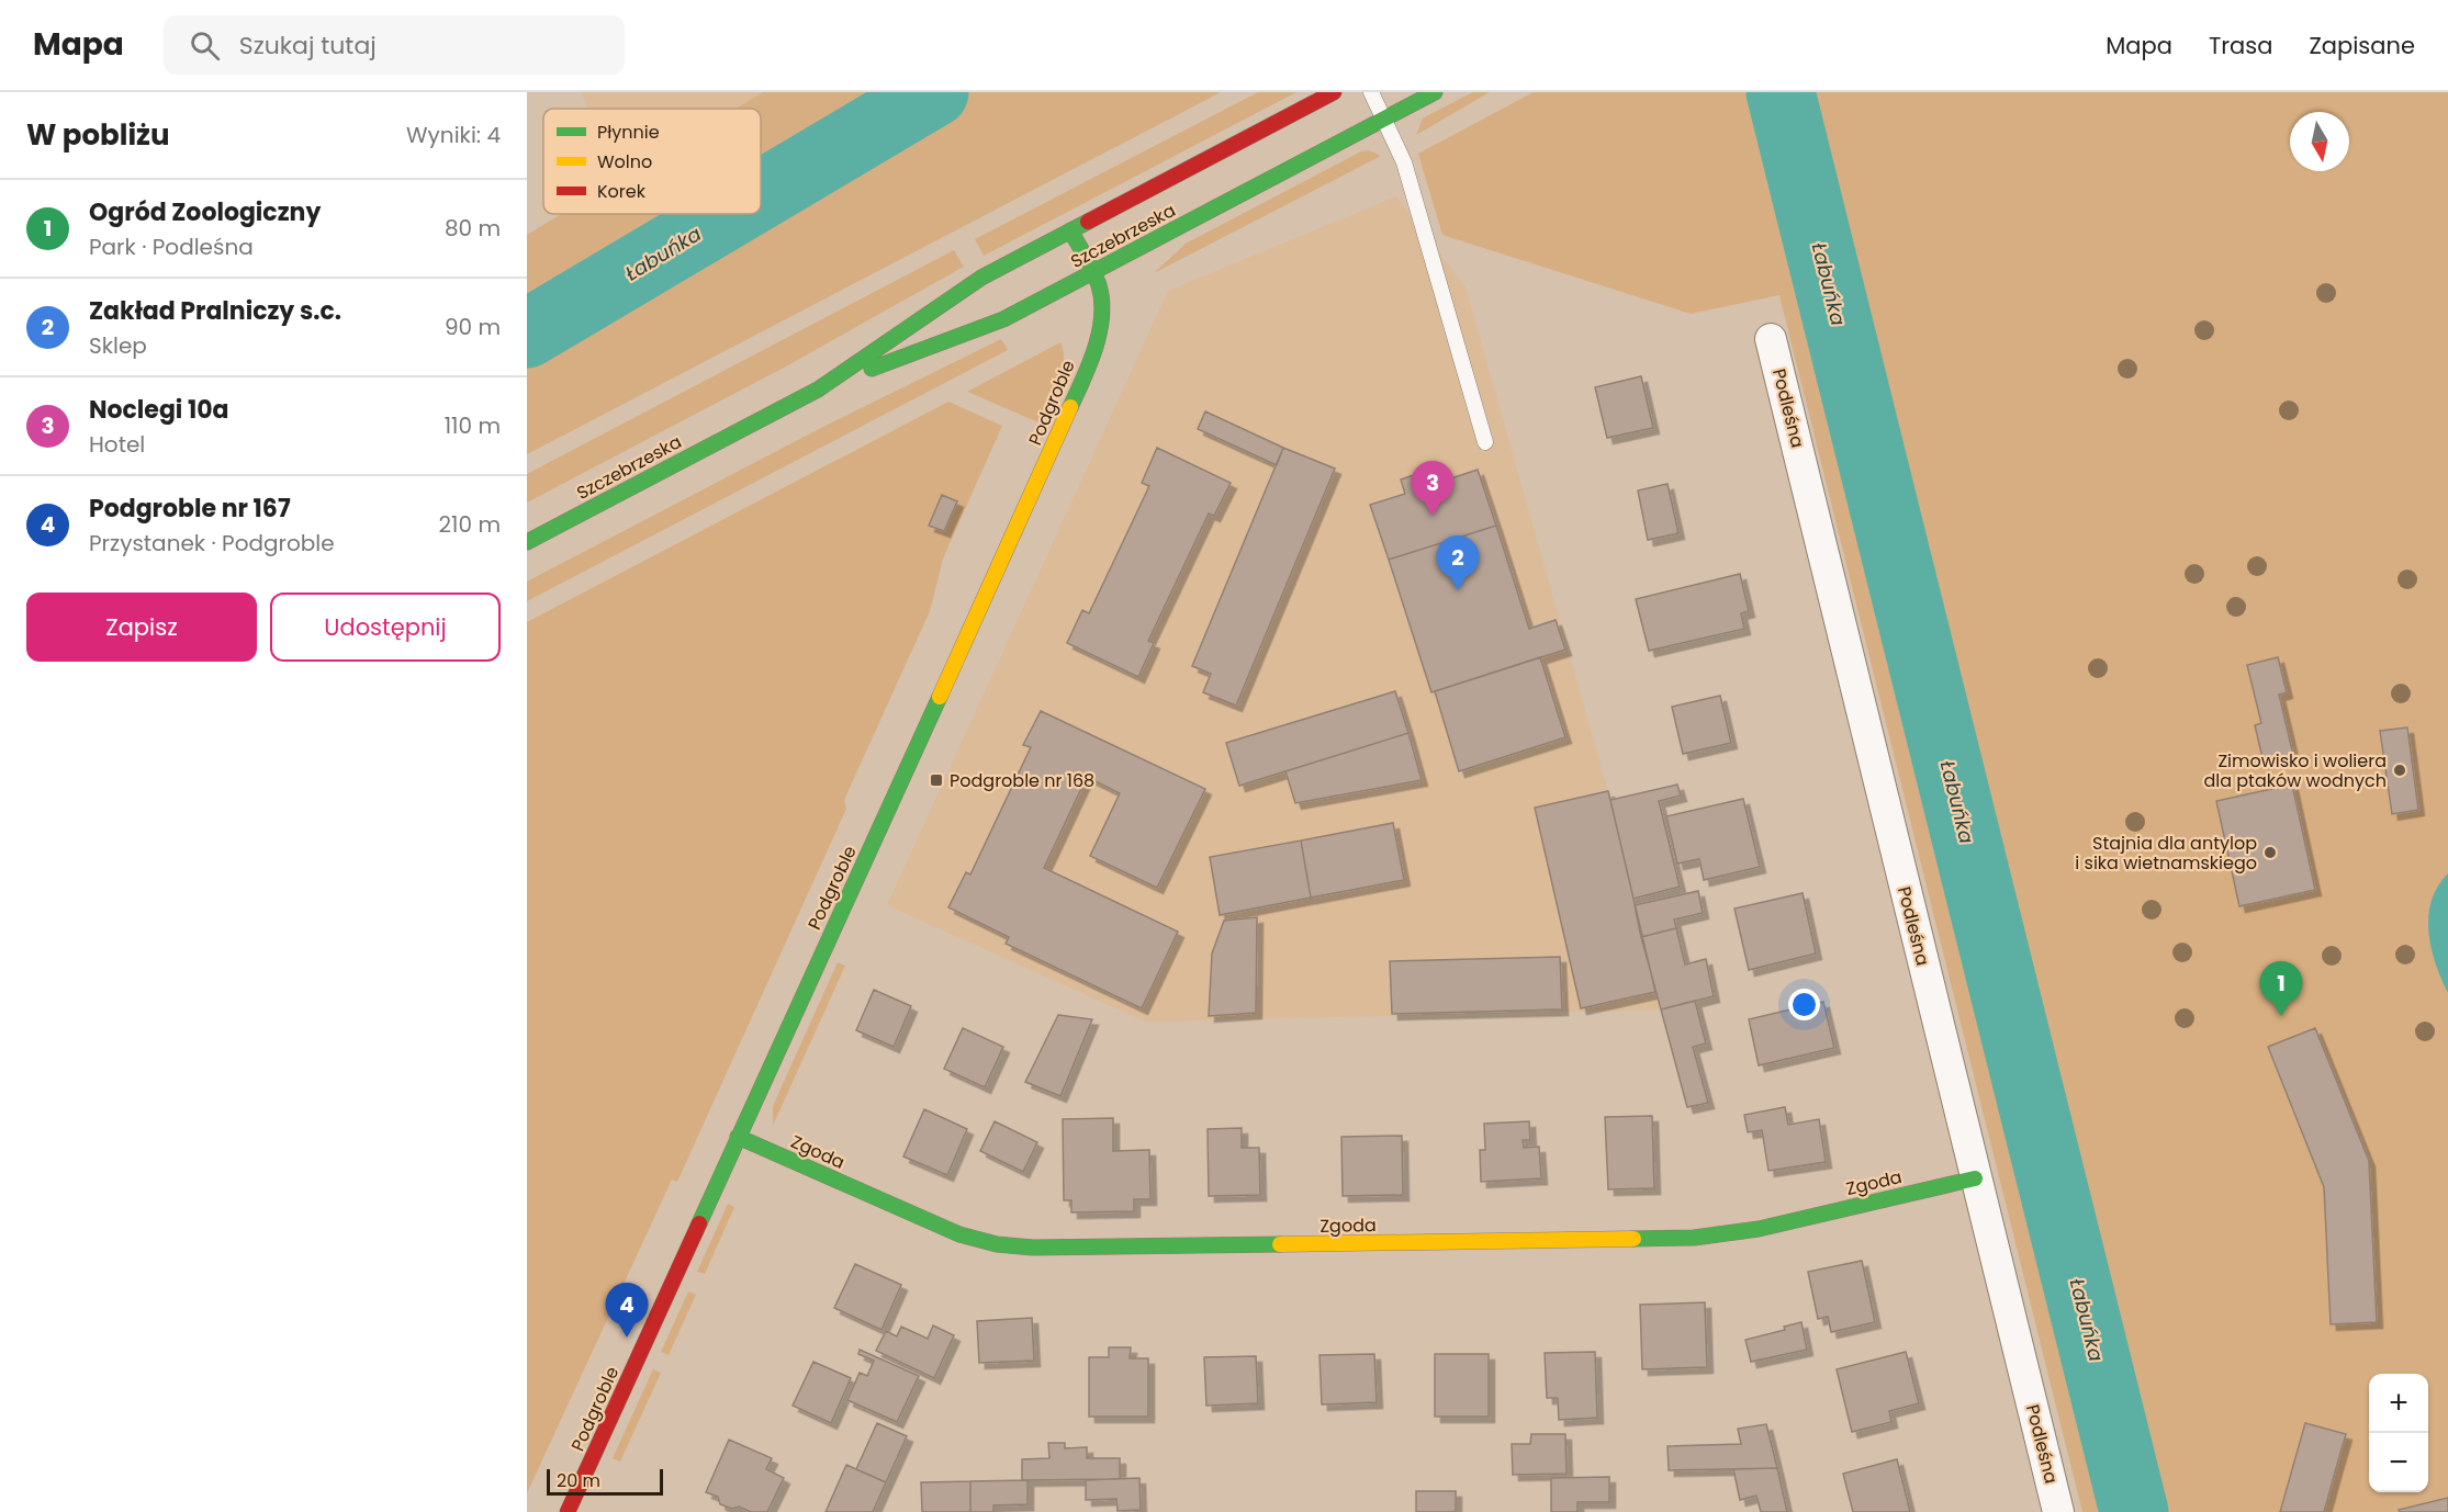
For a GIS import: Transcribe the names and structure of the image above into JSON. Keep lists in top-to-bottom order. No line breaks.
{"streets":{"street":["Szczebrzeska","Podgroble","Podleśna","Zgoda"]},"crossings":[["Szczebrzeska","Podgroble"],["Podgroble","Zgoda"],["Podleśna","Zgoda"]],"water":["Łabuńka"],"places":{"other":["Zimowisko i woliera dla ptaków wodnych","Stajnia dla antylop i sika wietnamskiego"],"transit":["Podgroble nr 168"]},"legend":["Płynnie","Wolno","Korek"],"scale_bar":"20 m","north":"bottom","page":{"header":"Mapa","search":"Szukaj tutaj","nav":["Mapa","Trasa","Zapisane"],"heading":["W pobliżu","Wyniki: 4"],"list":[{"mark":"1","name":"Ogród Zoologiczny","note":"Park · Podleśna","value":"80 m"},{"mark":"2","name":"Zakład Pralniczy s.c.","note":"Sklep","value":"90 m"},{"mark":"3","name":"Noclegi 10a","note":"Hotel","value":"110 m"},{"mark":"4","name":"Podgroble nr 167","note":"Przystanek · Podgroble","value":"210 m"}],"pins":["3","2","1","4"],"buttons":["Zapisz","Udostępnij"],"map_buttons":["+","−"],"scale":"20 m"}}
